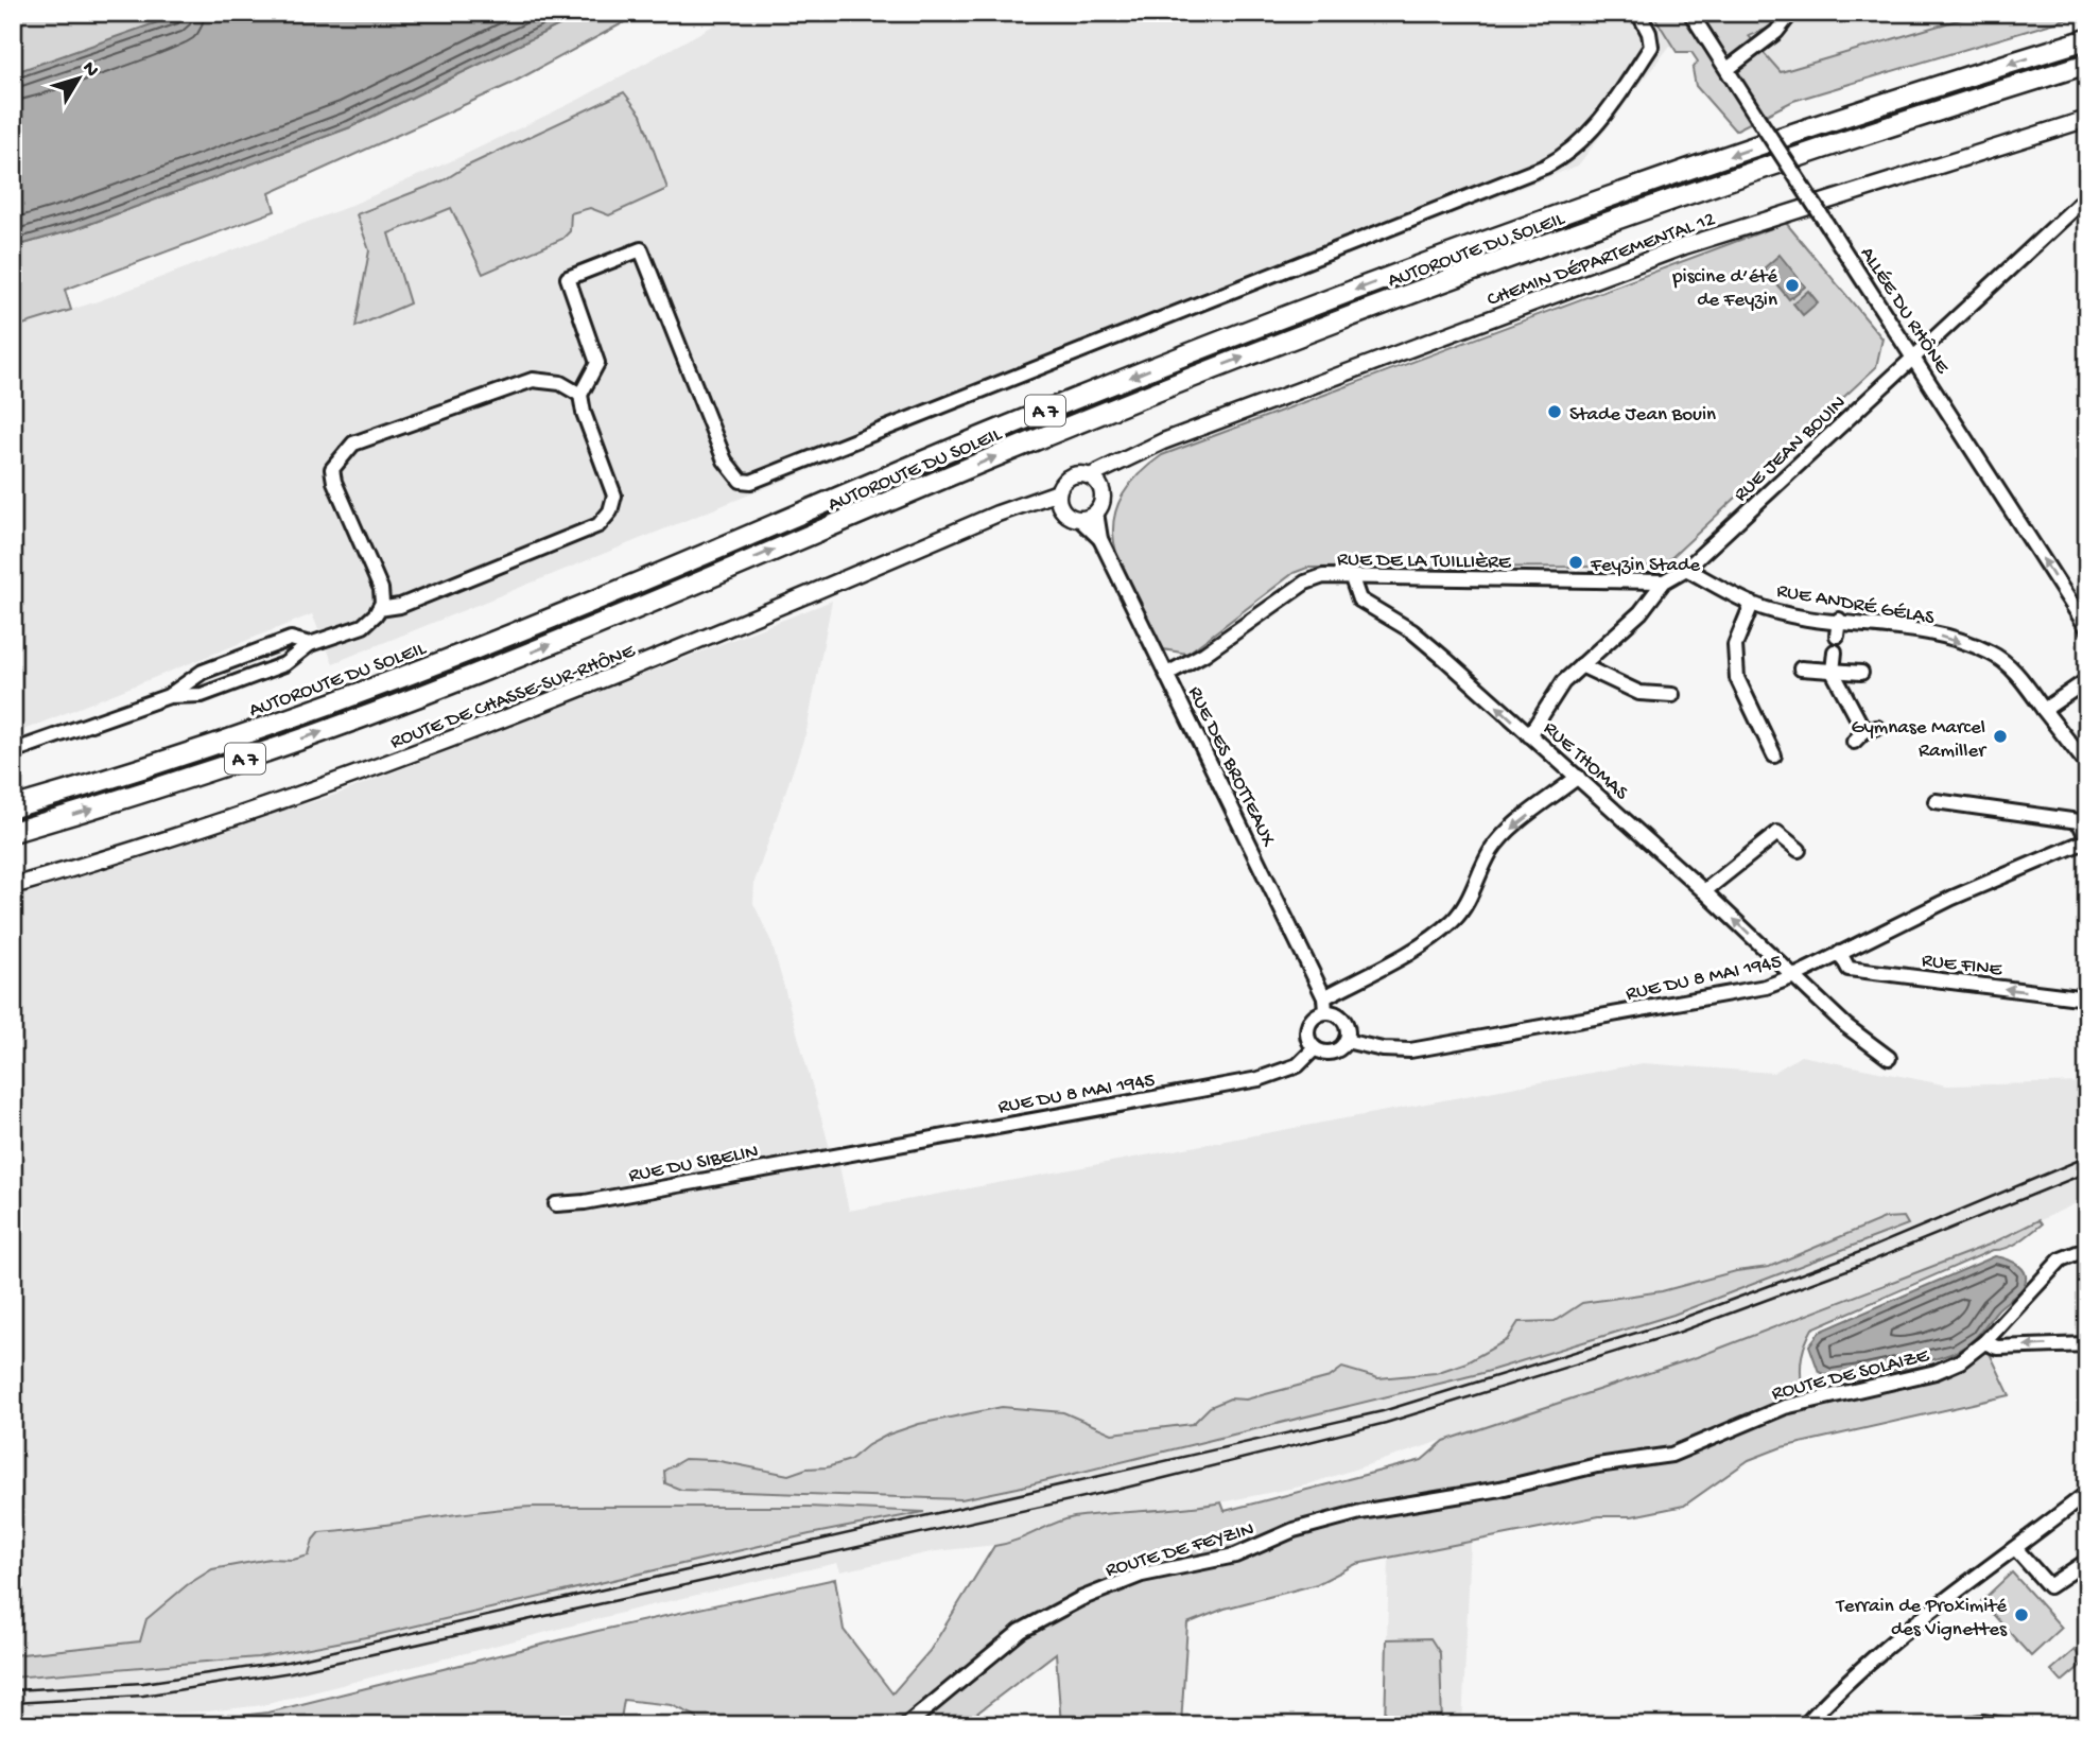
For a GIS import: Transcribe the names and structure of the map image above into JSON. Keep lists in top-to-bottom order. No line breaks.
{"streets":{"highway":["AUTOROUTE DU SOLEIL","A 7"],"main road":["CHEMIN DÉPARTEMENTAL 12","ROUTE DE CHASSE-SUR-RHÔNE"],"street":["ALLÉE DU RHÔNE","RUE JEAN BOUIN","RUE DE LA TUILLIÈRE","RUE ANDRÉ GÉLAS","RUE THOMAS","RUE DES BROTTEAUX","RUE FINE","RUE DU 8 MAI 1945","RUE DU SIBELIN","ROUTE DE SOLAIZE","ROUTE DE FEYZIN"]},"crossings":[["CHEMIN DÉPARTEMENTAL 12","ROUTE DE CHASSE-SUR-RHÔNE"],["CHEMIN DÉPARTEMENTAL 12","RUE DES BROTTEAUX"],["ALLÉE DU RHÔNE","RUE JEAN BOUIN"],["RUE JEAN BOUIN","RUE DE LA TUILLIÈRE"],["RUE JEAN BOUIN","RUE ANDRÉ GÉLAS"],["RUE JEAN BOUIN","RUE THOMAS"],["RUE DE LA TUILLIÈRE","RUE THOMAS"],["RUE DE LA TUILLIÈRE","RUE DES BROTTEAUX"],["ROUTE DE CHASSE-SUR-RHÔNE","RUE DES BROTTEAUX"],["RUE THOMAS","RUE DU 8 MAI 1945"],["RUE DES BROTTEAUX","RUE DU 8 MAI 1945"],["RUE FINE","RUE DU 8 MAI 1945"],["RUE DU 8 MAI 1945","RUE DU SIBELIN"],["ROUTE DE SOLAIZE","ROUTE DE FEYZIN"]],"one_way":["ALLÉE DU RHÔNE","RUE ANDRÉ GÉLAS","RUE THOMAS","RUE FINE"],"places":["piscine d’été de Feyzin","Stade Jean Bouin","Feyzin Stade","Gymnase Marcel Ramiller","Terrain de Proximité des Vignettes"],"north":"top right"}
